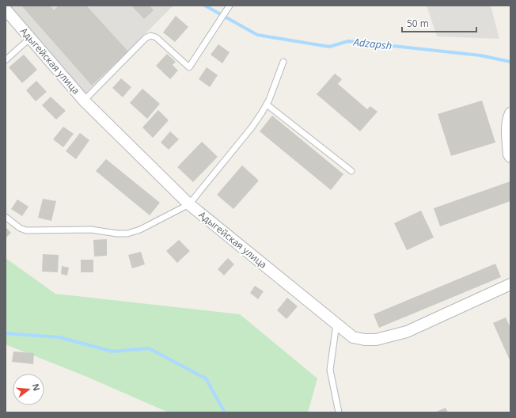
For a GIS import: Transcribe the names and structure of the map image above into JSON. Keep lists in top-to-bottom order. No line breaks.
{"streets":{"street":["Адыгейская улица"]},"water":["Adzapsh"],"scale_bar":"50 m","north":"right"}
